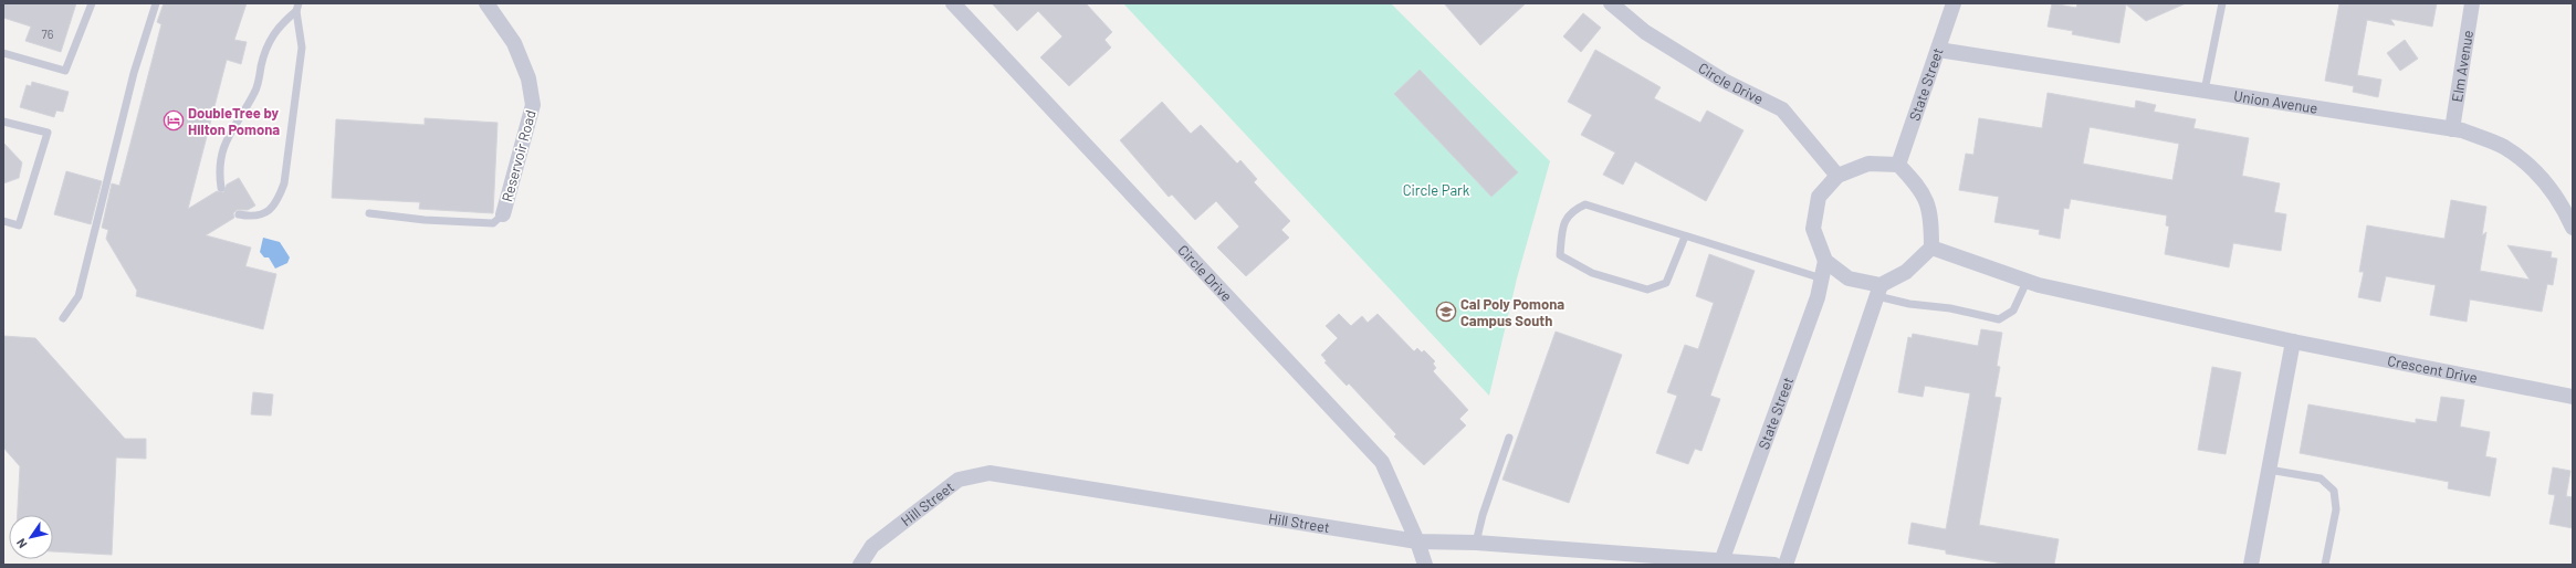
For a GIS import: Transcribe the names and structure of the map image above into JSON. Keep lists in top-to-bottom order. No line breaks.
{"streets":{"street":["Elm Avenue","Circle Drive","State Street","Union Avenue","Reservoir Road","Crescent Drive","Hill Street"]},"crossings":[["Elm Avenue","Union Avenue"],["Circle Drive","State Street"],["Circle Drive","Crescent Drive"],["Circle Drive","Hill Street"],["State Street","Union Avenue"],["State Street","Crescent Drive"],["State Street","Hill Street"]],"parks":["Circle Park"],"places":{"hotel":["DoubleTree by Hilton Pomona"],"school or university":["Cal Poly Pomona Campus South"]},"house_numbers":["76"],"north":"bottom left"}
